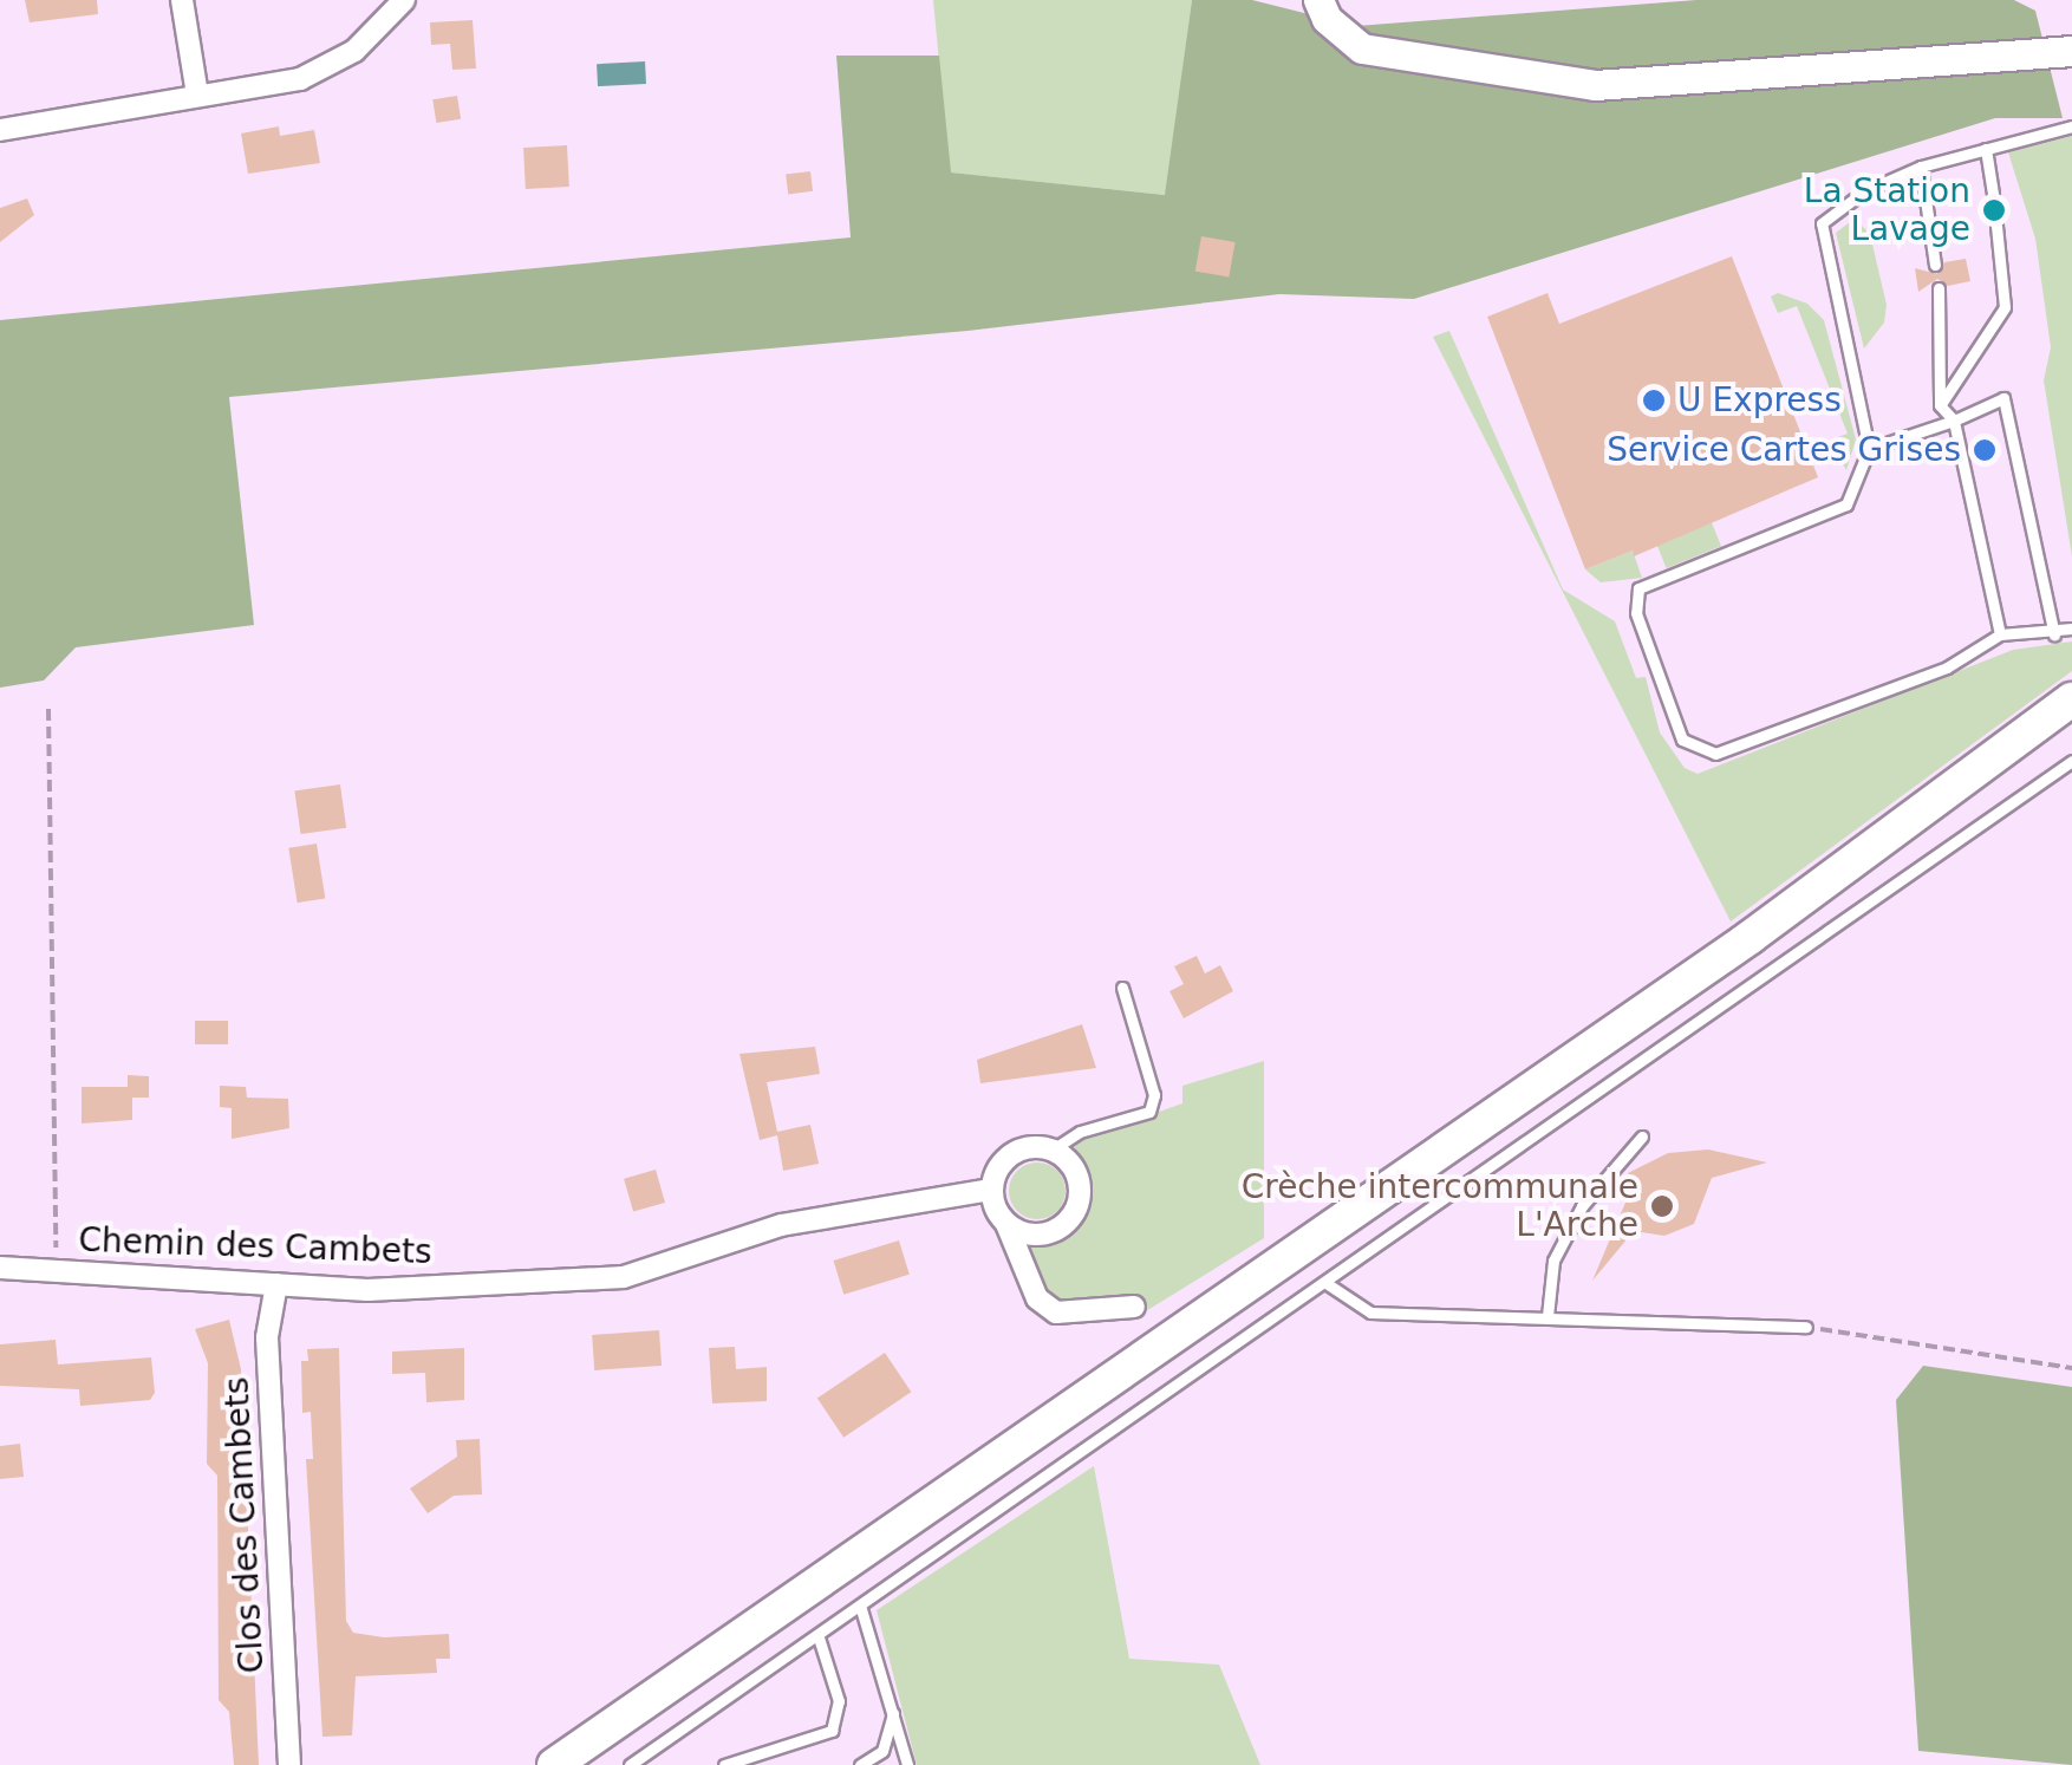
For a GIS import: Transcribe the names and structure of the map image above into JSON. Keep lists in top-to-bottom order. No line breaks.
{"streets":{"street":["Chemin des Cambets","Clos des Cambets"]},"crossings":[["Chemin des Cambets","Clos des Cambets"]],"places":["La Station Lavage","U Express","Service Cartes Grises","Crèche intercommunale L'Arche"]}
